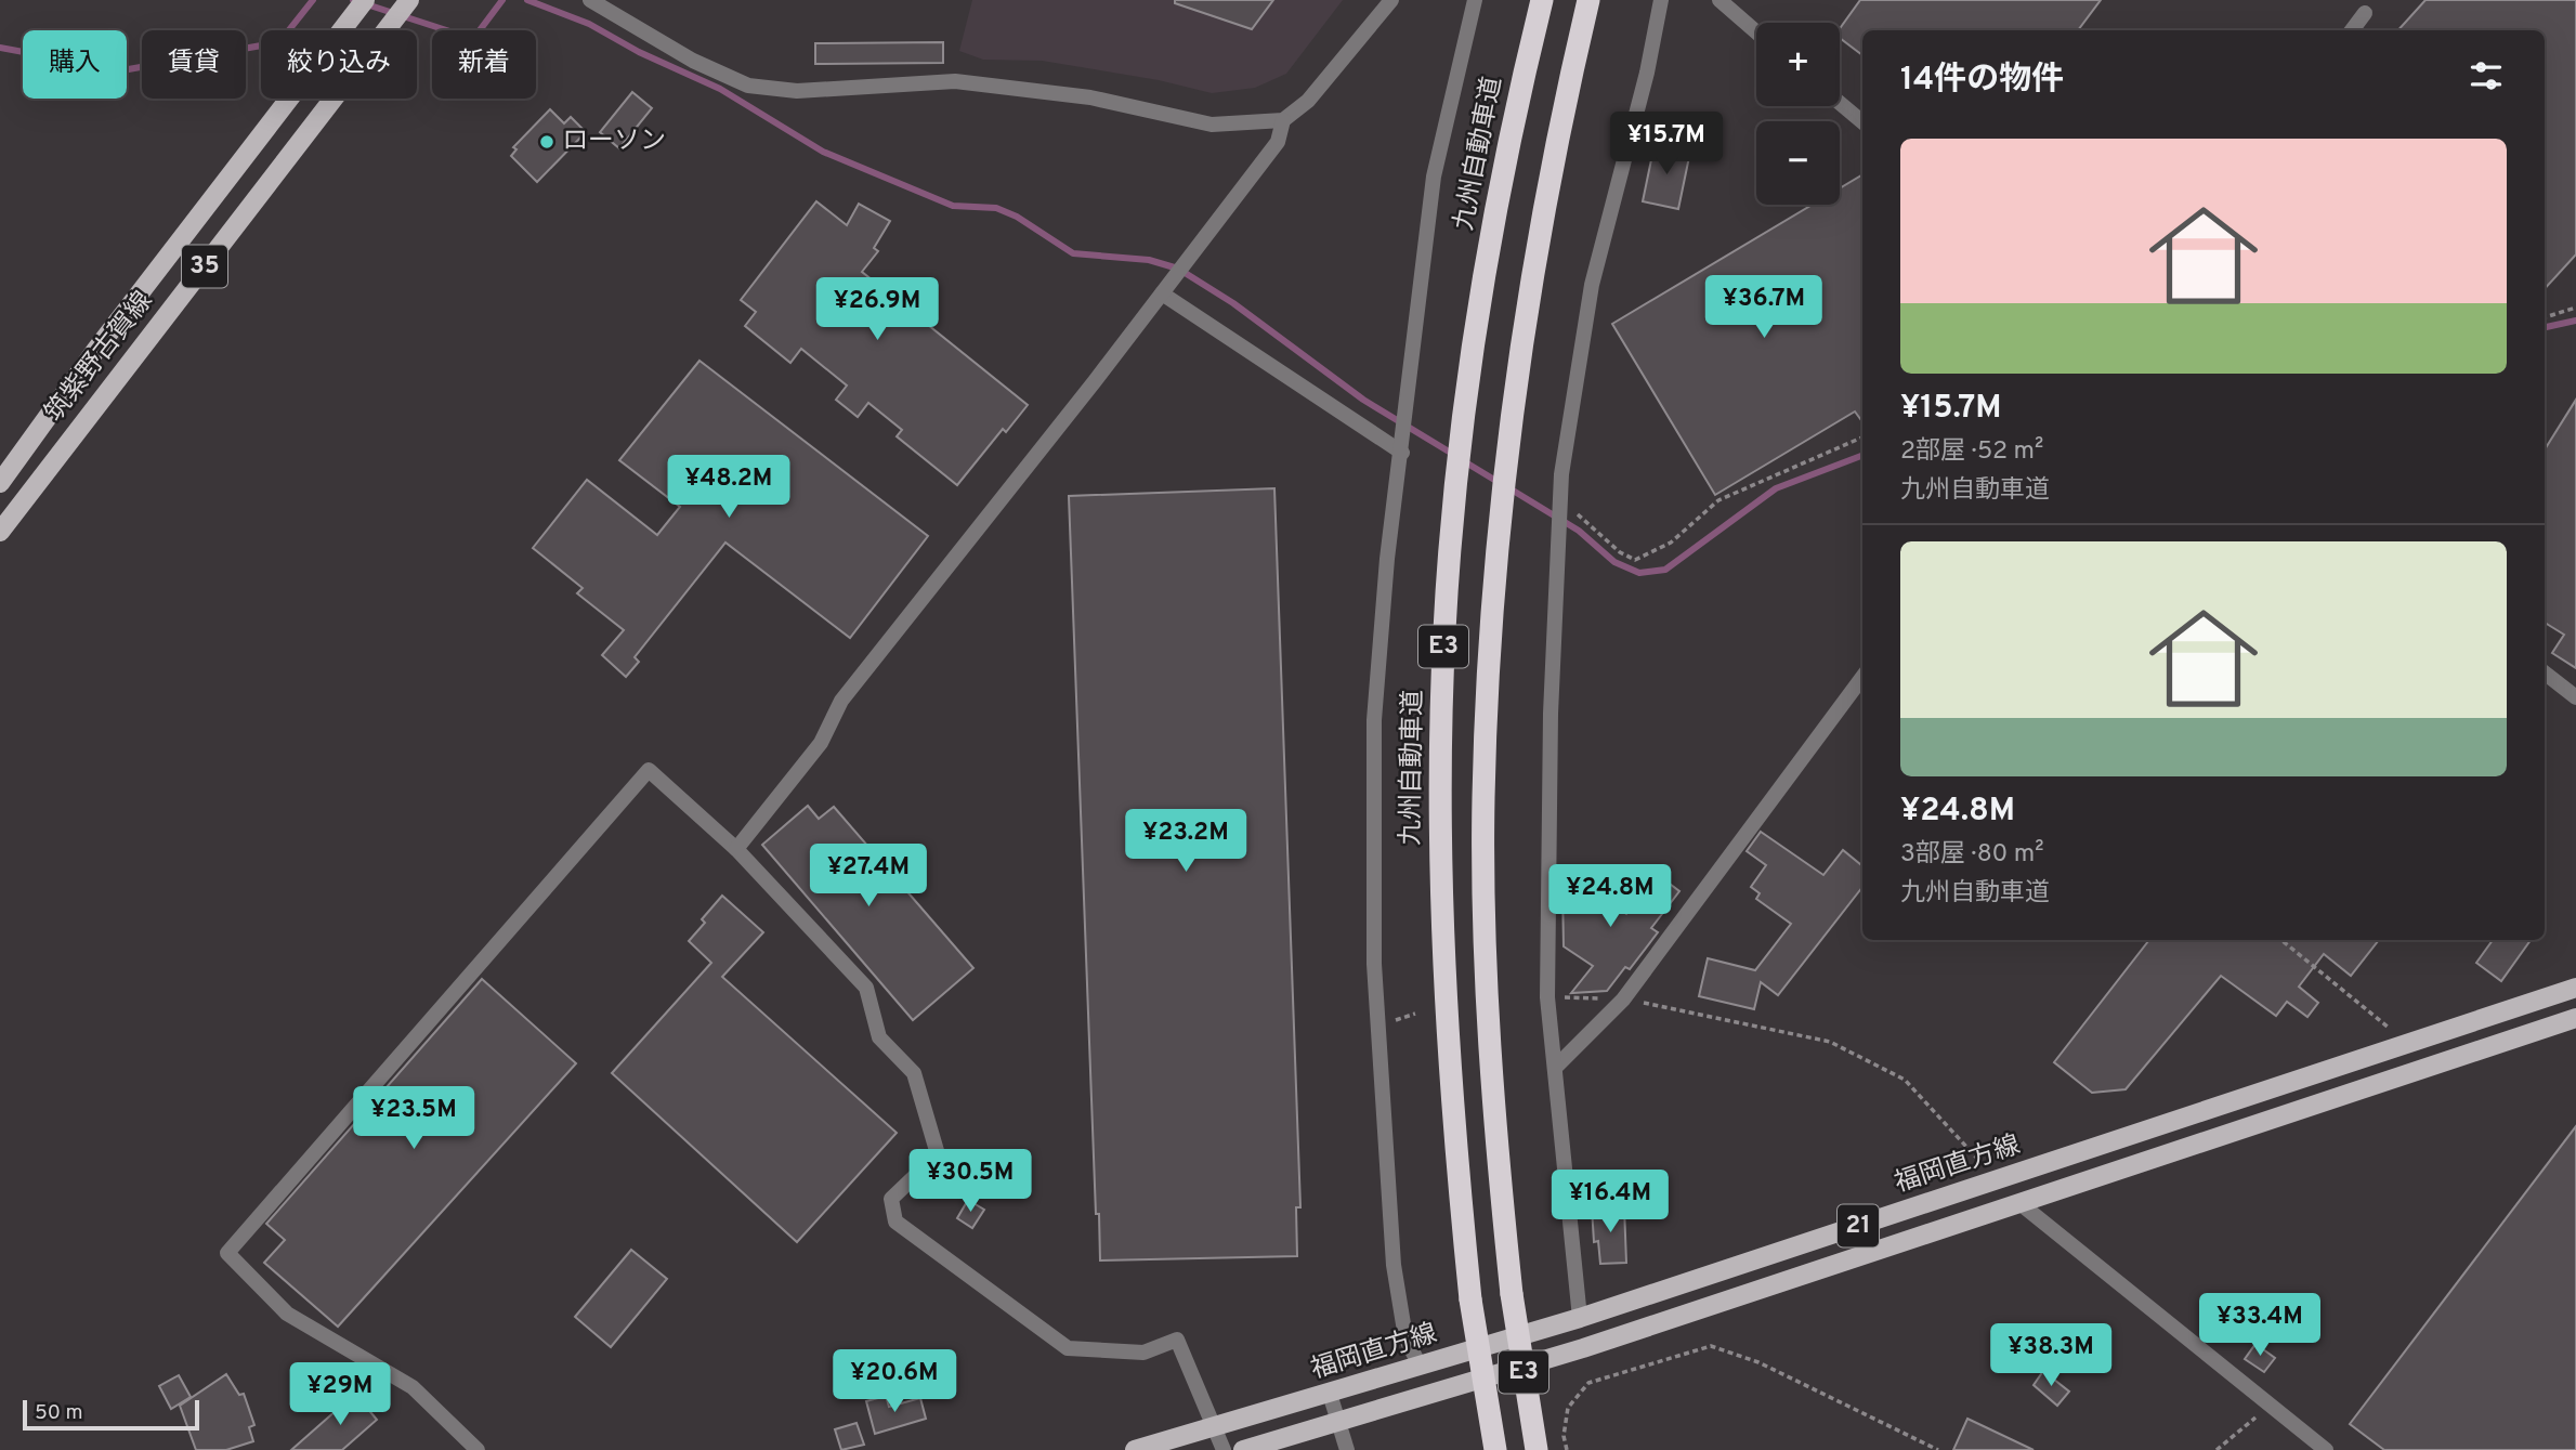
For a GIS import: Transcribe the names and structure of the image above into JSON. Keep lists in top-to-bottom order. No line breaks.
{"streets":{"highway":["九州自動車道","E3"],"main road":["35","筑紫野古賀線","福岡直方線","21"]},"places":["ローソン"],"scale_bar":"50 m","page":{"map_buttons":["+","−"],"chip":["購入","賃貸","絞り込み","新着"],"heading":"14件の物件","price":["¥15.7M","¥36.7M","¥26.9M","¥48.2M","¥23.2M","¥27.4M","¥24.8M","¥23.5M","¥30.5M","¥16.4M","¥33.4M","¥38.3M","¥20.6M","¥29M"],"list":[{"name":"¥15.7M","note":"2部屋 · 52 m² · 九州自動車道"},{"name":"¥24.8M","note":"3部屋 · 80 m² · 九州自動車道"}],"scale":"50 m"}}
